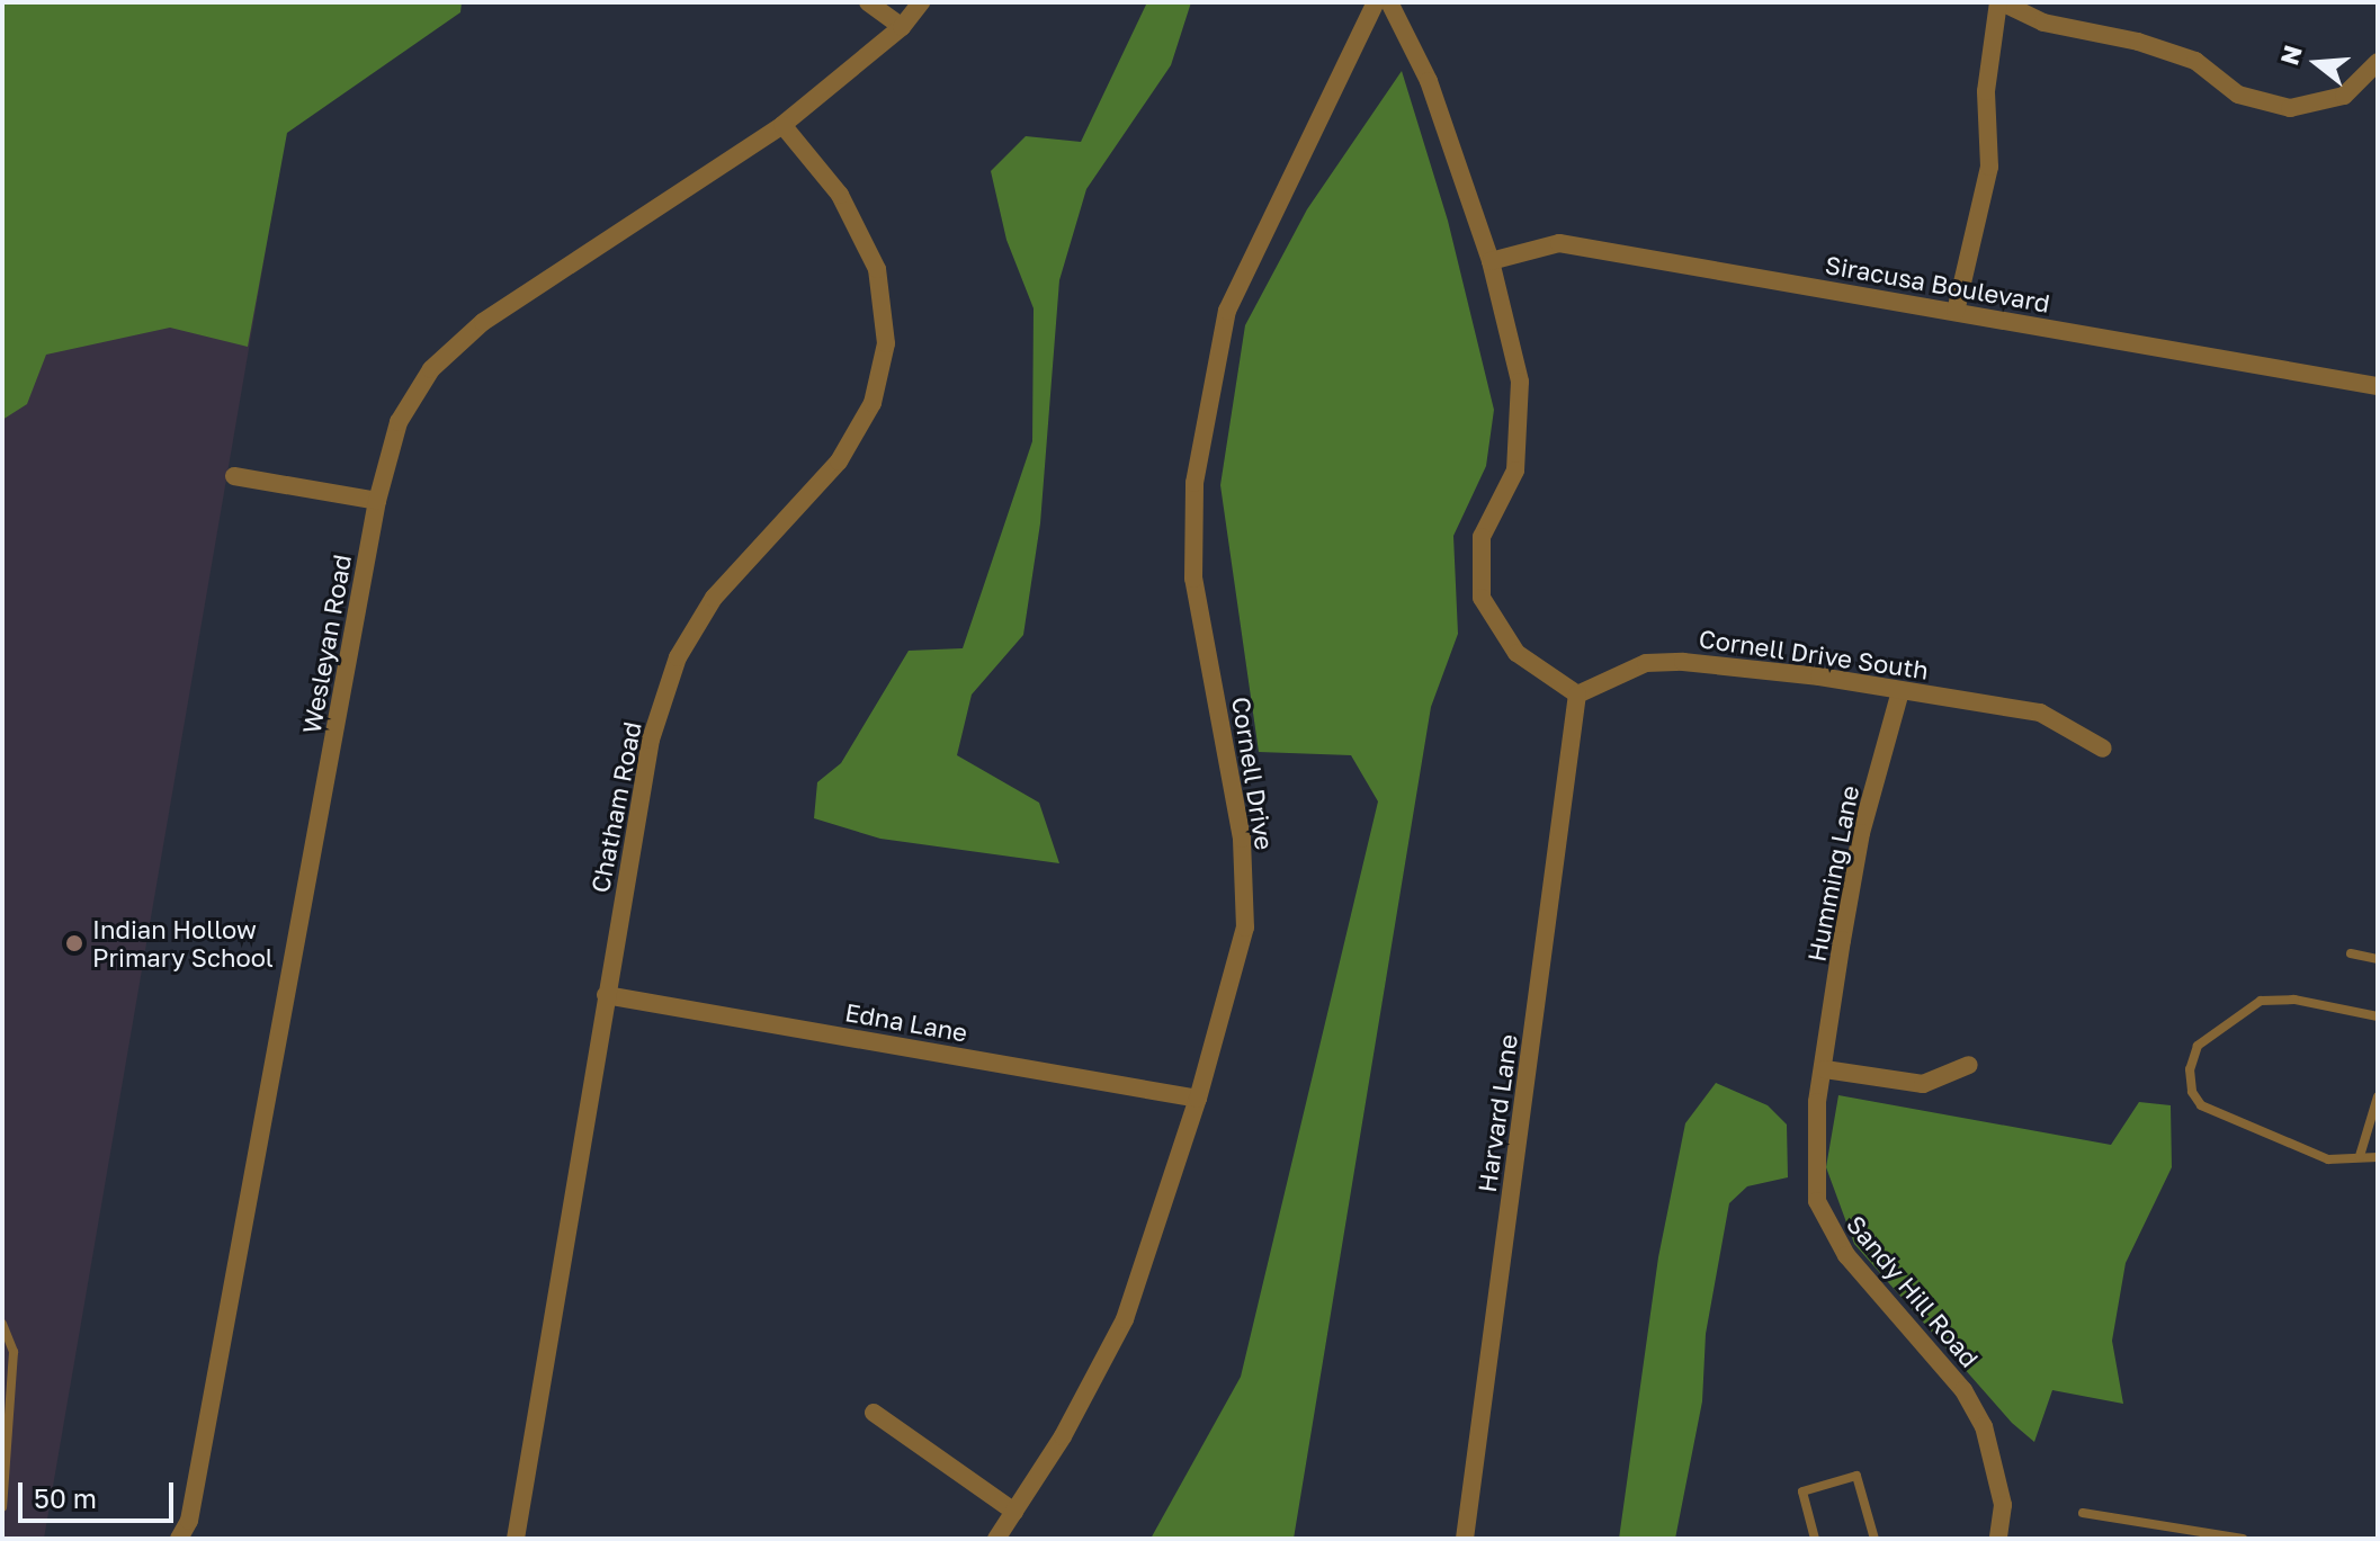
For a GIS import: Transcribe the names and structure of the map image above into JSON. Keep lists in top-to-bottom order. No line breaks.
{"streets":{"street":["Siracusa Boulevard","Wesleyan Road","Cornell Drive South","Cornell Drive","Chatham Road","Humming Lane","Edna Lane","Harvard Lane","Sandy Hill Road"]},"crossings":[["Wesleyan Road","Chatham Road"],["Cornell Drive South","Humming Lane"],["Cornell Drive South","Harvard Lane"],["Cornell Drive","Edna Lane"],["Chatham Road","Edna Lane"],["Humming Lane","Sandy Hill Road"]],"places":["Indian Hollow Primary School"],"scale_bar":"50 m","north":"left"}
